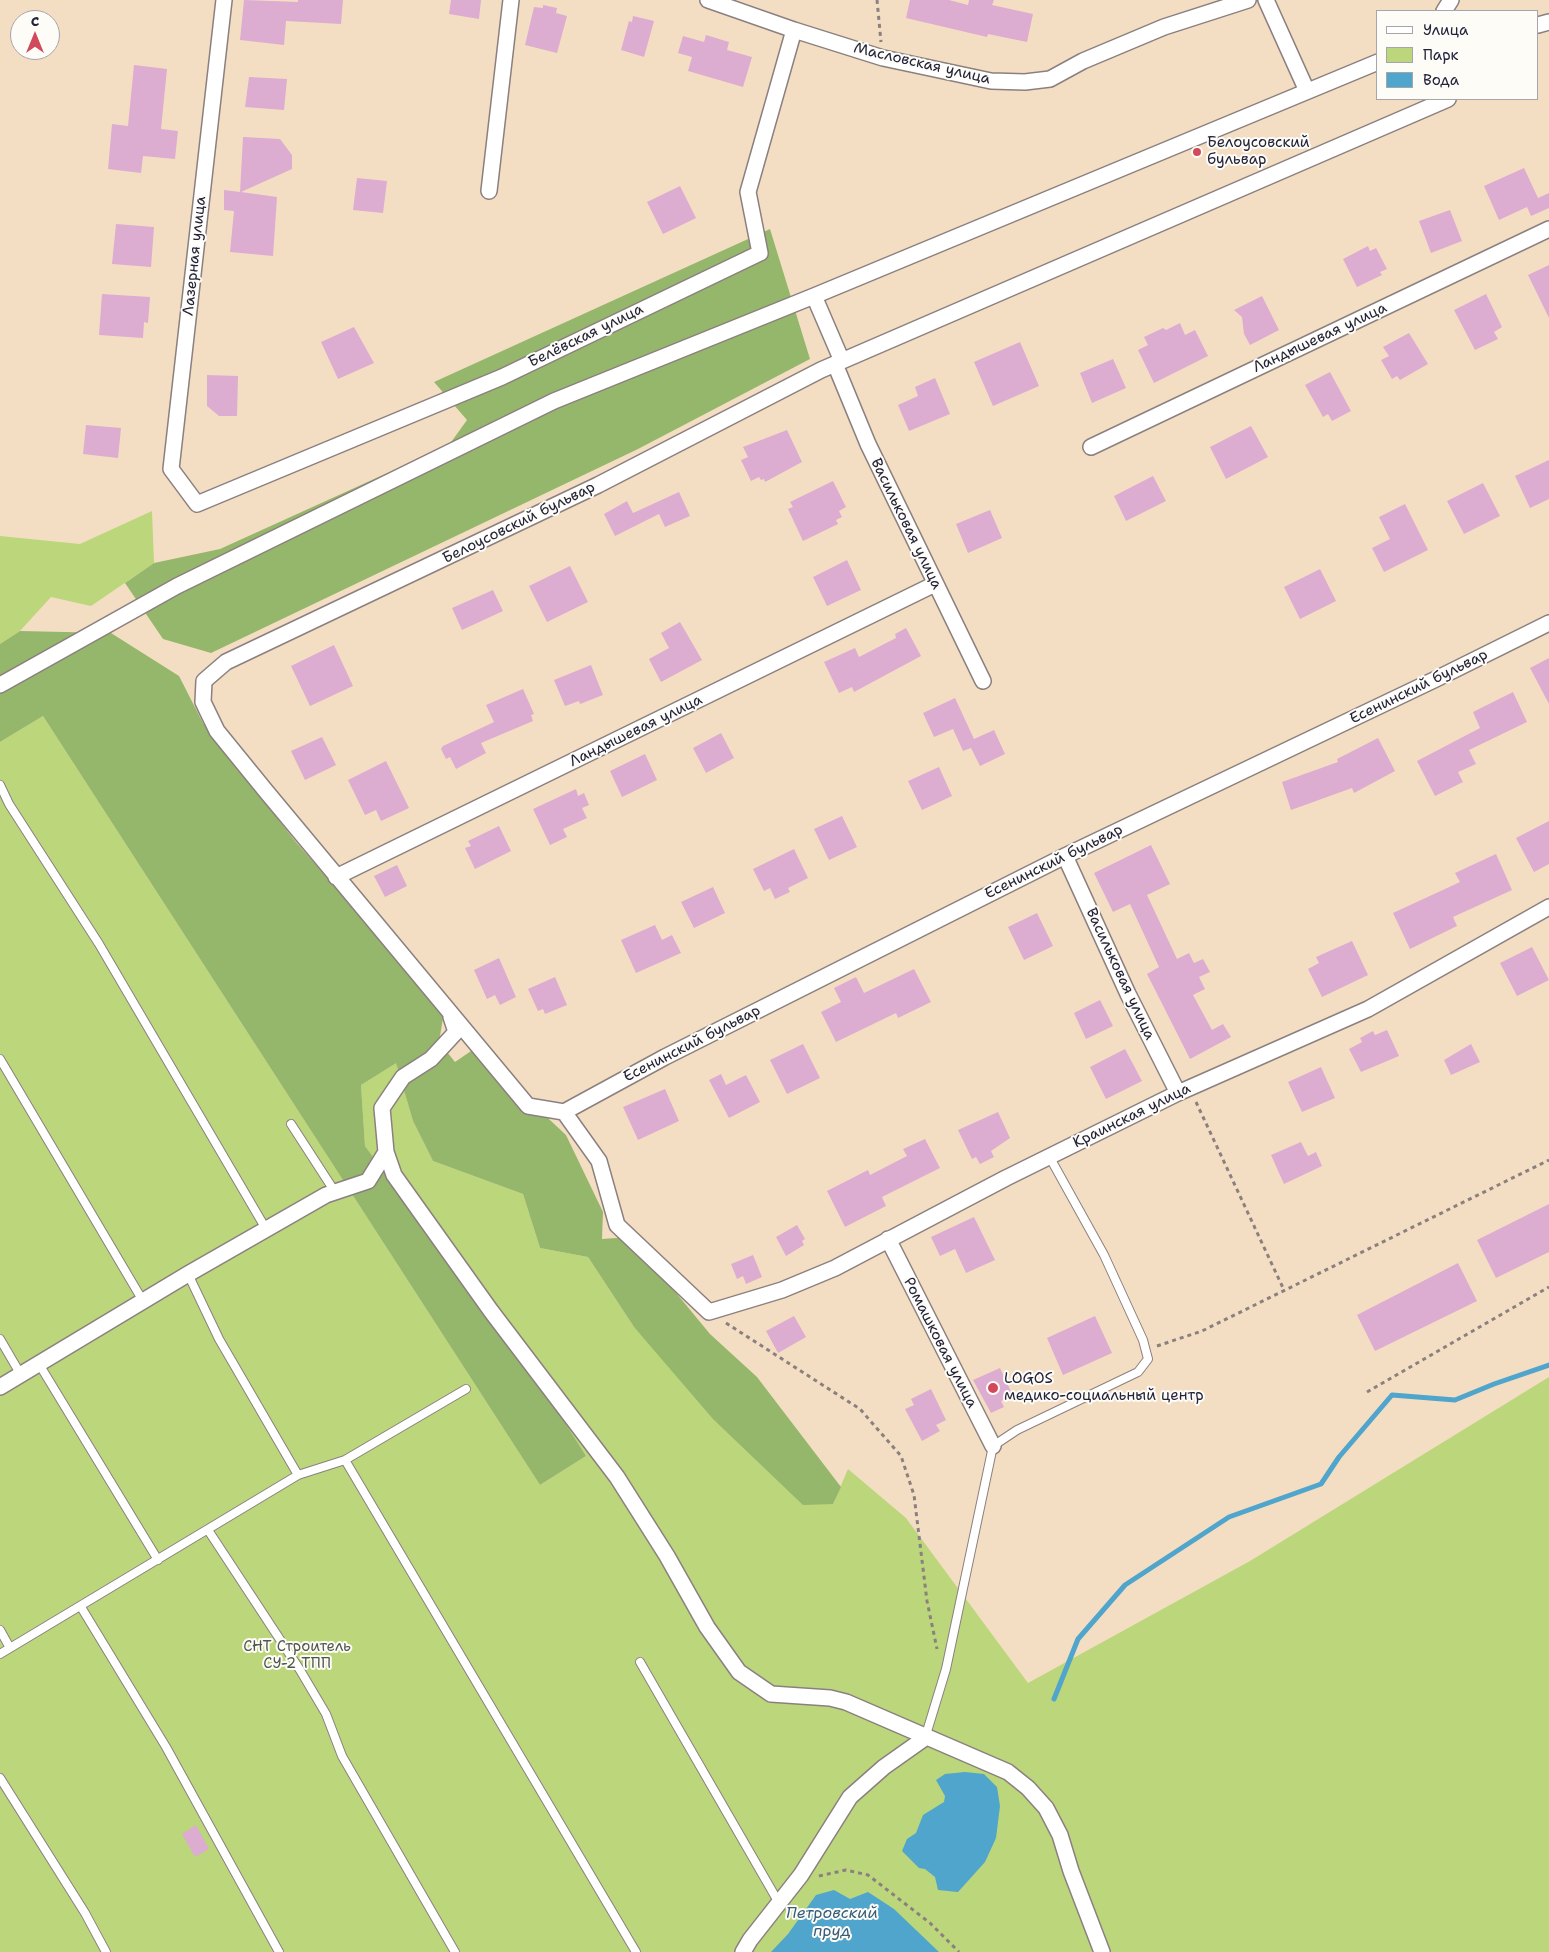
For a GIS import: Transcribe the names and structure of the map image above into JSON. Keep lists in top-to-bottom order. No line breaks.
{"streets":{"street":["Масловская улица","Лазерная улица","Белёвская улица","Ландышевая улица","Белоусовский бульвар","Васильковая улица","Есенинский бульвар","Краинская улица","Ромашковая улица"]},"crossings":[["Масловская улица","Белёвская улица"],["Лазерная улица","Белёвская улица"],["Ландышевая улица","Белоусовский бульвар"],["Ландышевая улица","Васильковая улица"],["Белоусовский бульвар","Васильковая улица"],["Васильковая улица","Есенинский бульвар"],["Васильковая улица","Краинская улица"],["Краинская улица","Ромашковая улица"]],"water":["Петровский пруд"],"parks":["СНТ Строитель СУ-2 ТПП"],"places":["Белоусовский бульвар","LOGOS медико-социальный центр"],"legend":["Улица","Парк","Вода"],"north":"top"}
